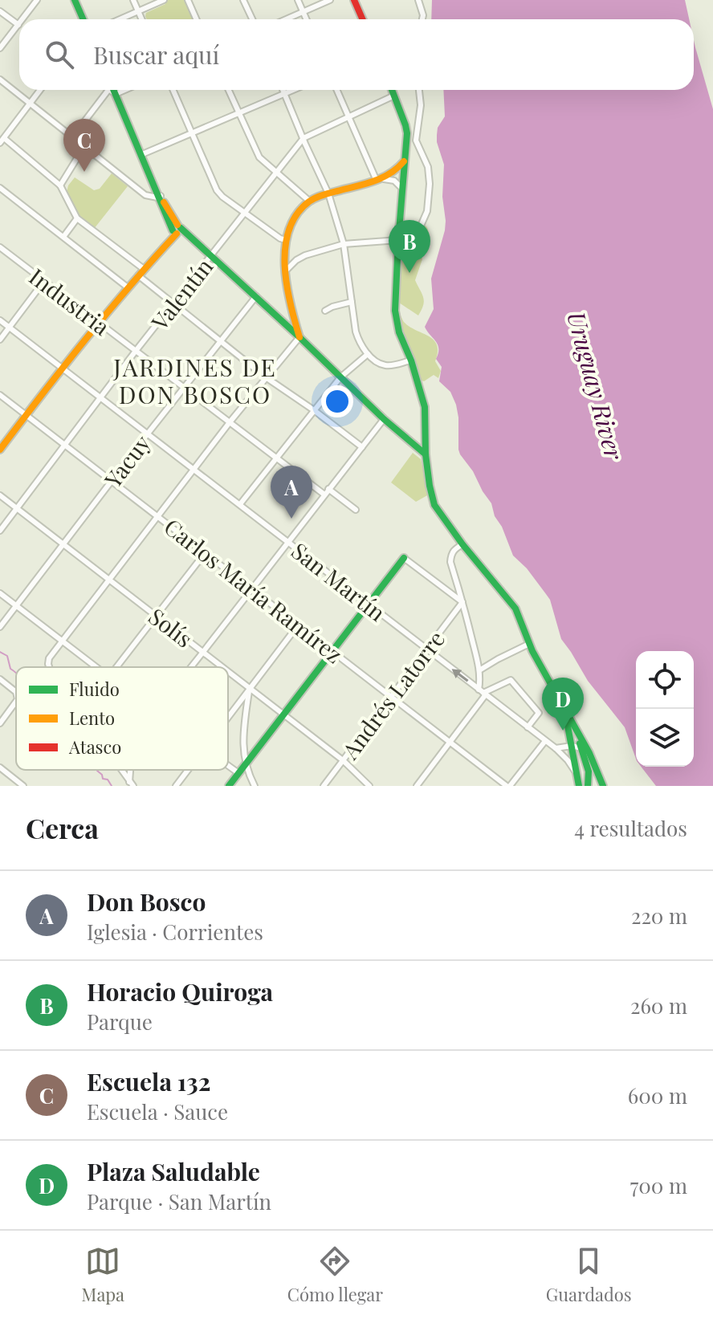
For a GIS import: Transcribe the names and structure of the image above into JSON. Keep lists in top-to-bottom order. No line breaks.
{"streets":{"street":["Valentín","Industria","Yacuy","San Martín","Carlos María Ramírez","Solís","Andrés Latorre"]},"crossings":[["Valentín","Industria"],["Valentín","San Martín"],["Valentín","Carlos María Ramírez"],["Valentín","Solís"],["Industria","Yacuy"],["Yacuy","San Martín"],["Yacuy","Carlos María Ramírez"],["Yacuy","Solís"],["San Martín","Andrés Latorre"],["Carlos María Ramírez","Andrés Latorre"],["Solís","Andrés Latorre"]],"districts":["JARDINES DE DON BOSCO"],"water":["Uruguay River"],"legend":["Fluido","Lento","Atasco"],"page":{"search":"Buscar aquí","pins":["C","B","A","D"],"heading":["Cerca","4 resultados"],"list":[{"mark":"A","name":"Don Bosco","note":"Iglesia · Corrientes","value":"220 m"},{"mark":"B","name":"Horacio Quiroga","note":"Parque","value":"260 m"},{"mark":"C","name":"Escuela 132","note":"Escuela · Sauce","value":"600 m"},{"mark":"D","name":"Plaza Saludable","note":"Parque · San Martín","value":"700 m"}],"nav":["Mapa","Cómo llegar","Guardados"]}}
